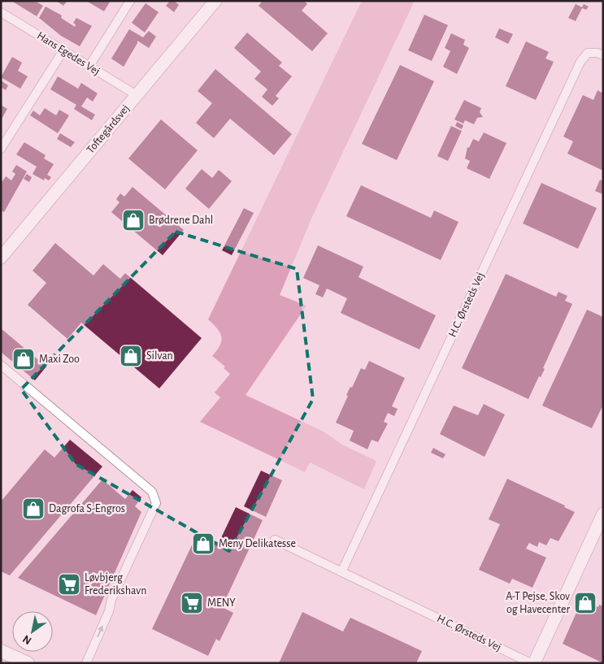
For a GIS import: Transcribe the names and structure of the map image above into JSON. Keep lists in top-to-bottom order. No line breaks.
{"streets":{"street":["Hans Egedes Vej","Toftegårdsvej","H.C. Ørsteds Vej"]},"crossings":[["Hans Egedes Vej","Toftegårdsvej"]],"places":{"shop":["Brødrene Dahl","Silvan","Maxi Zoo","Dagrofa S-Engros","Meny Delikatesse","A-T Pejse, Skov og Havecenter"],"supermarket":["Løvbjerg Frederikshavn","MENY"]},"north":"bottom left"}
